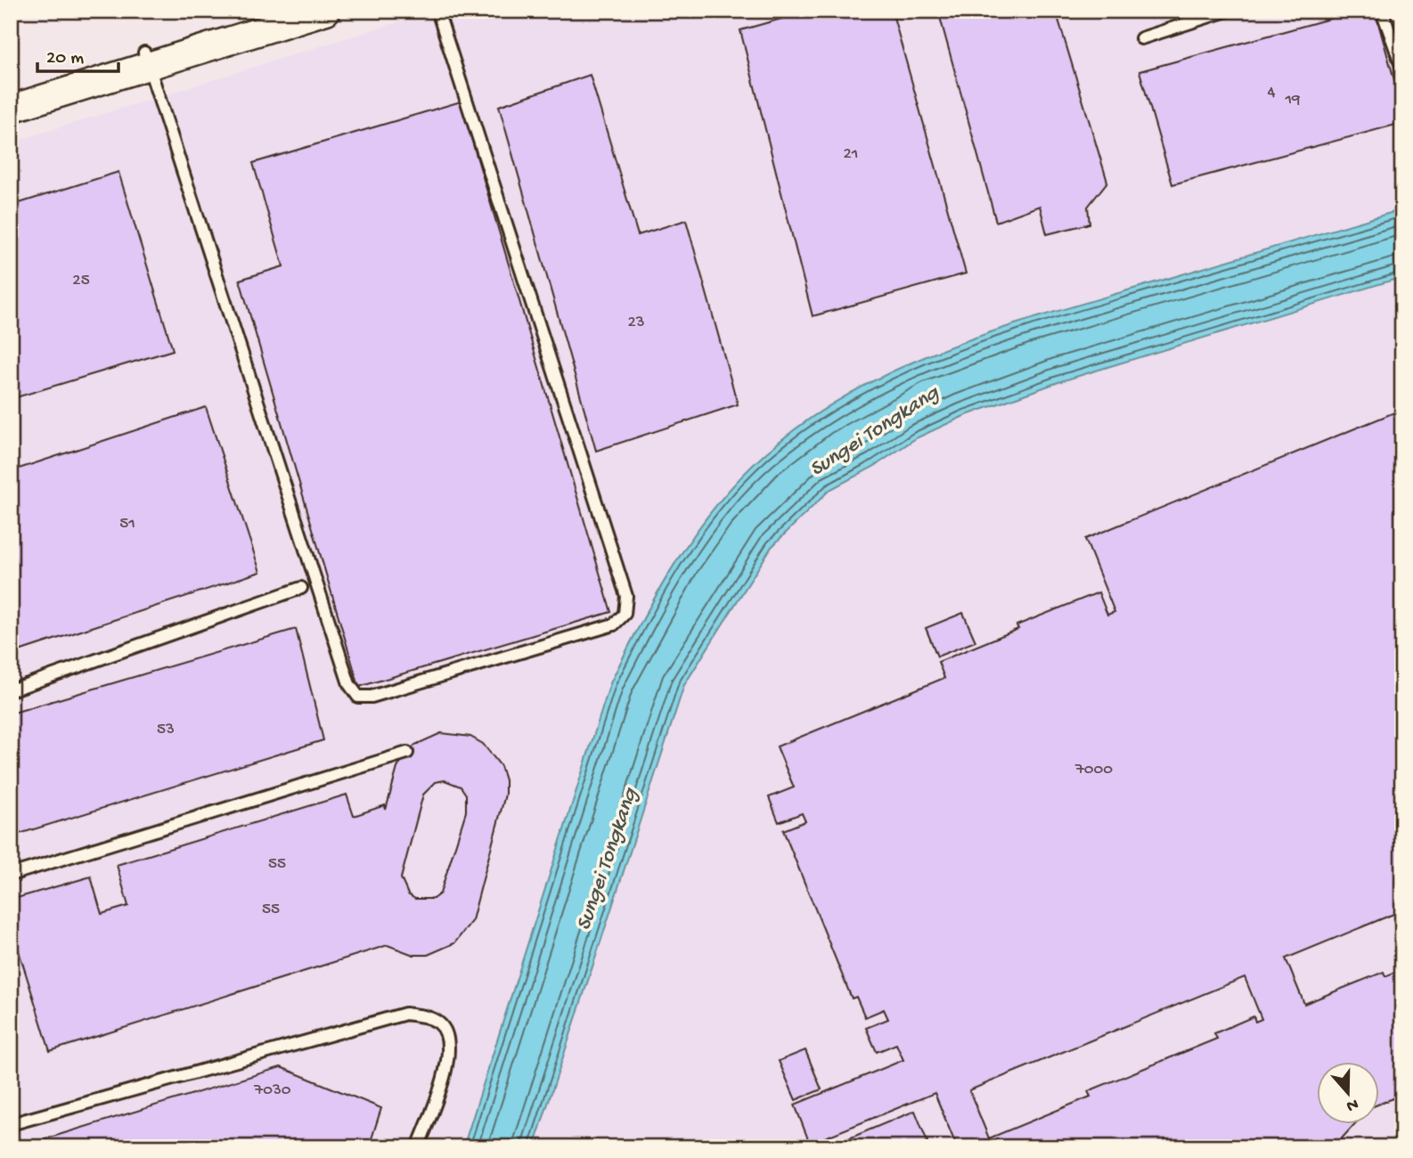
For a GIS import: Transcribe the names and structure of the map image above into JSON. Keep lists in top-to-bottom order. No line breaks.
{"water":["Sungei Tongkang"],"house_numbers":["4","19","21","25","23","51","53","7000","55","55","7030"],"scale_bar":"20 m","north":"bottom"}
